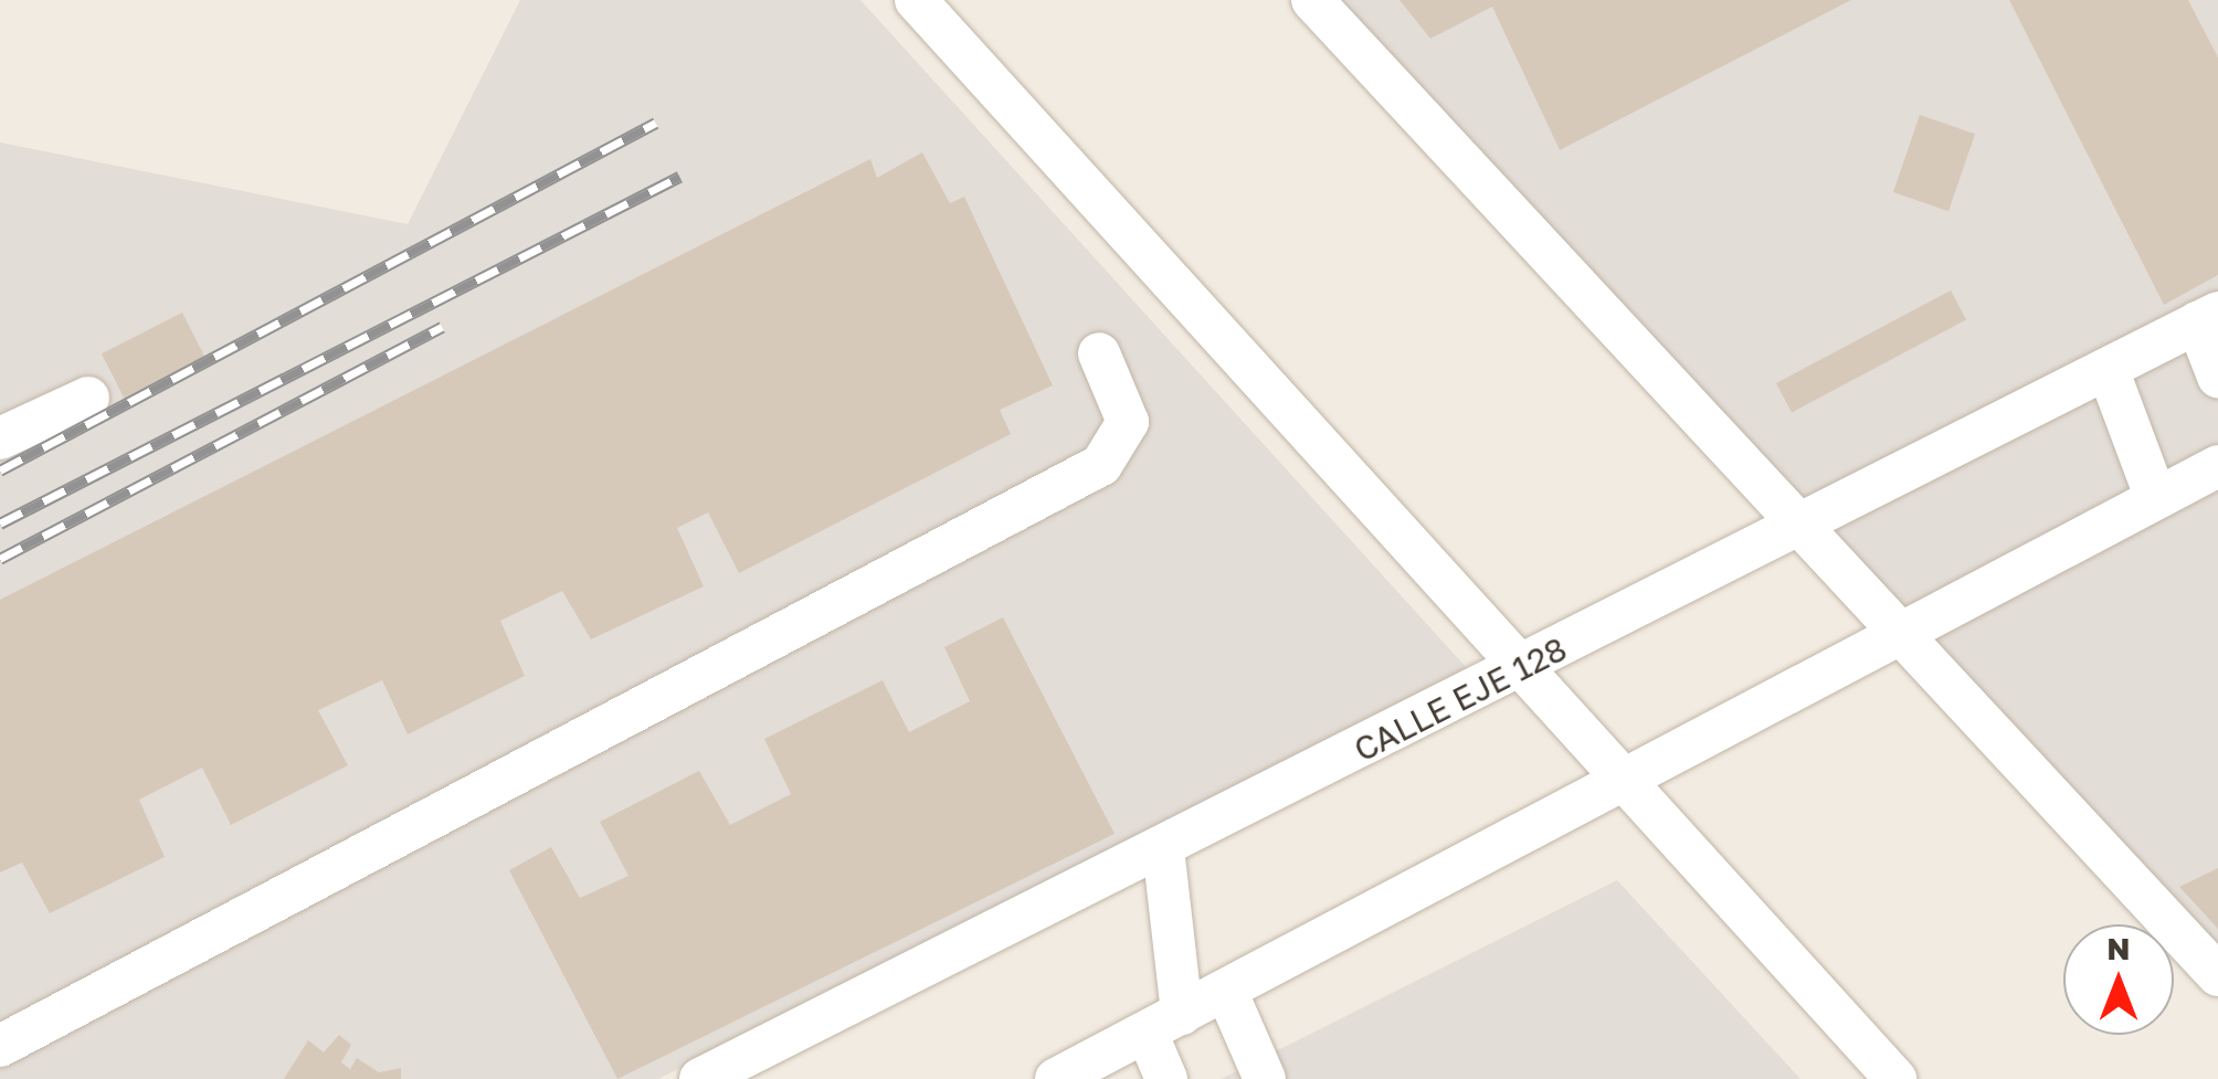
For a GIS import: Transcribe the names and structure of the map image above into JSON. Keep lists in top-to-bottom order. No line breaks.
{"streets":{"street":["CALLE EJE 128"]},"north":"top"}
